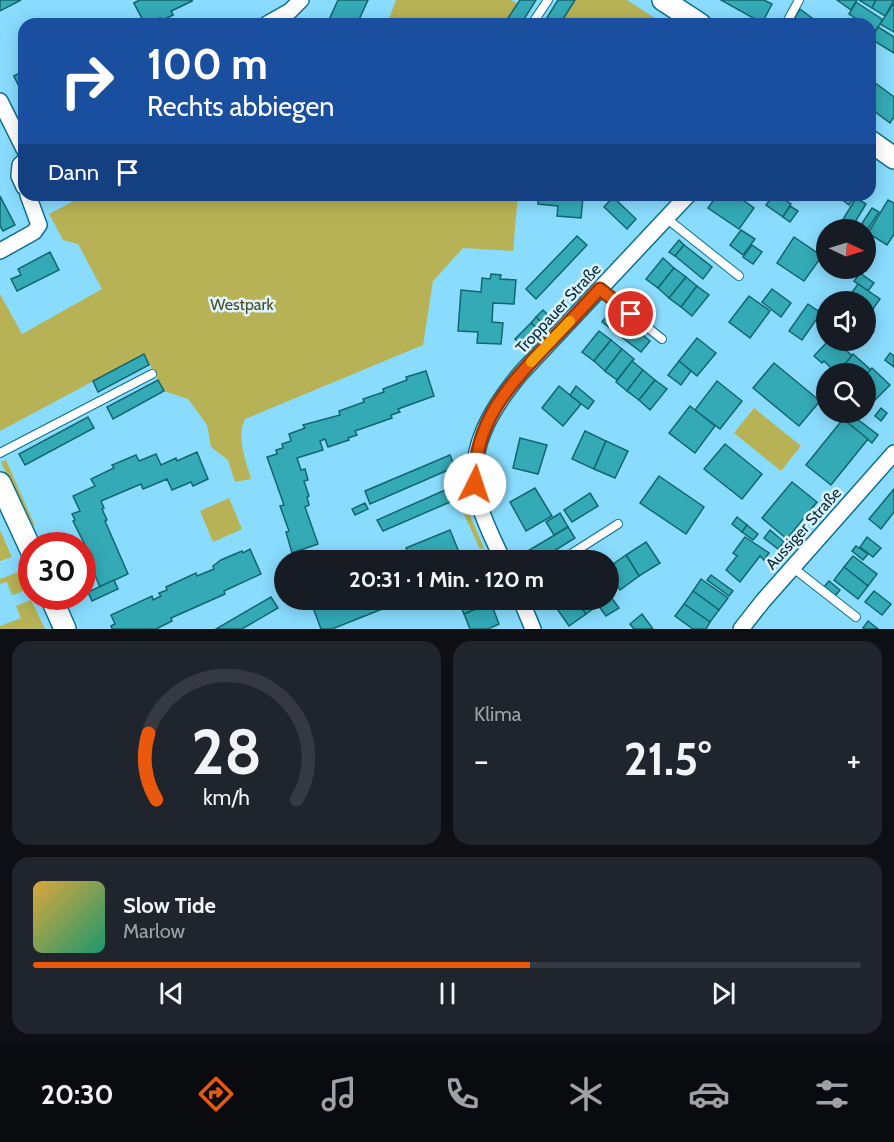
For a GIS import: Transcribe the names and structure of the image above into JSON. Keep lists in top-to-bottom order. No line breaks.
{"streets":{"street":["Troppauer Straße","Aussiger Straße"]},"parks":["Westpark"],"north":"right","page":{"turn":["100 m","Rechts abbiegen"],"then":"Dann","limit":"30","trip":"20:31 · 1 Min. · 120 m","tile":"Klima","heat":["−","21.5°","+"],"song":["Slow Tide","Marlow"],"tabs":"20:30","gauge":["28","km/h"]}}
